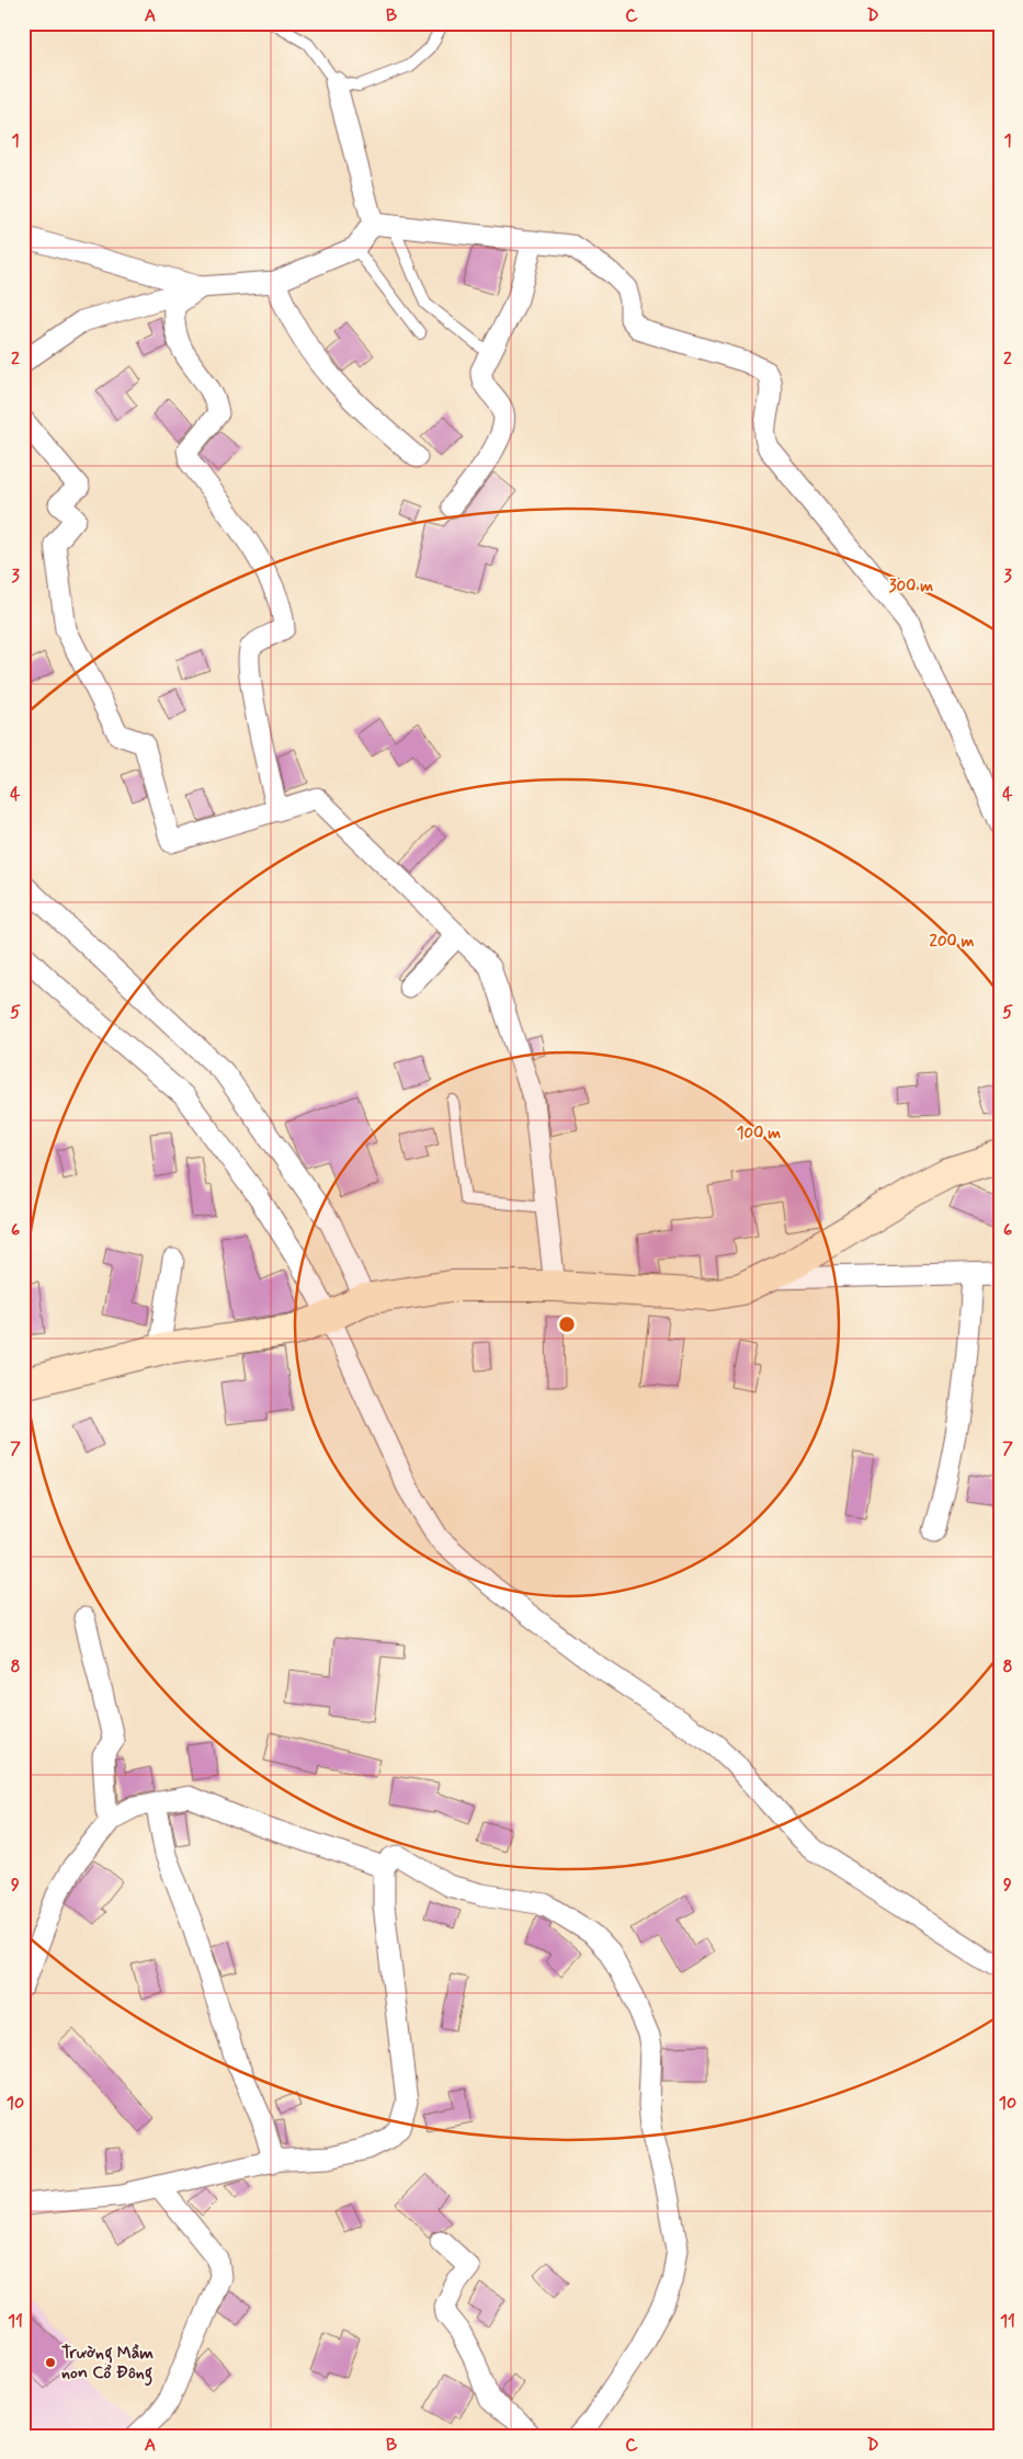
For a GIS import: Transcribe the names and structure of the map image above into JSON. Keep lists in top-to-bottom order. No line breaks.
{"places":["Trường Mầm non Cổ Đông"],"grid":{"columns":["A","B","C","D"],"rows":["1","2","3","4","5","6","7","8","9","10","11"]},"rings":["300 m","200 m","100 m"]}
